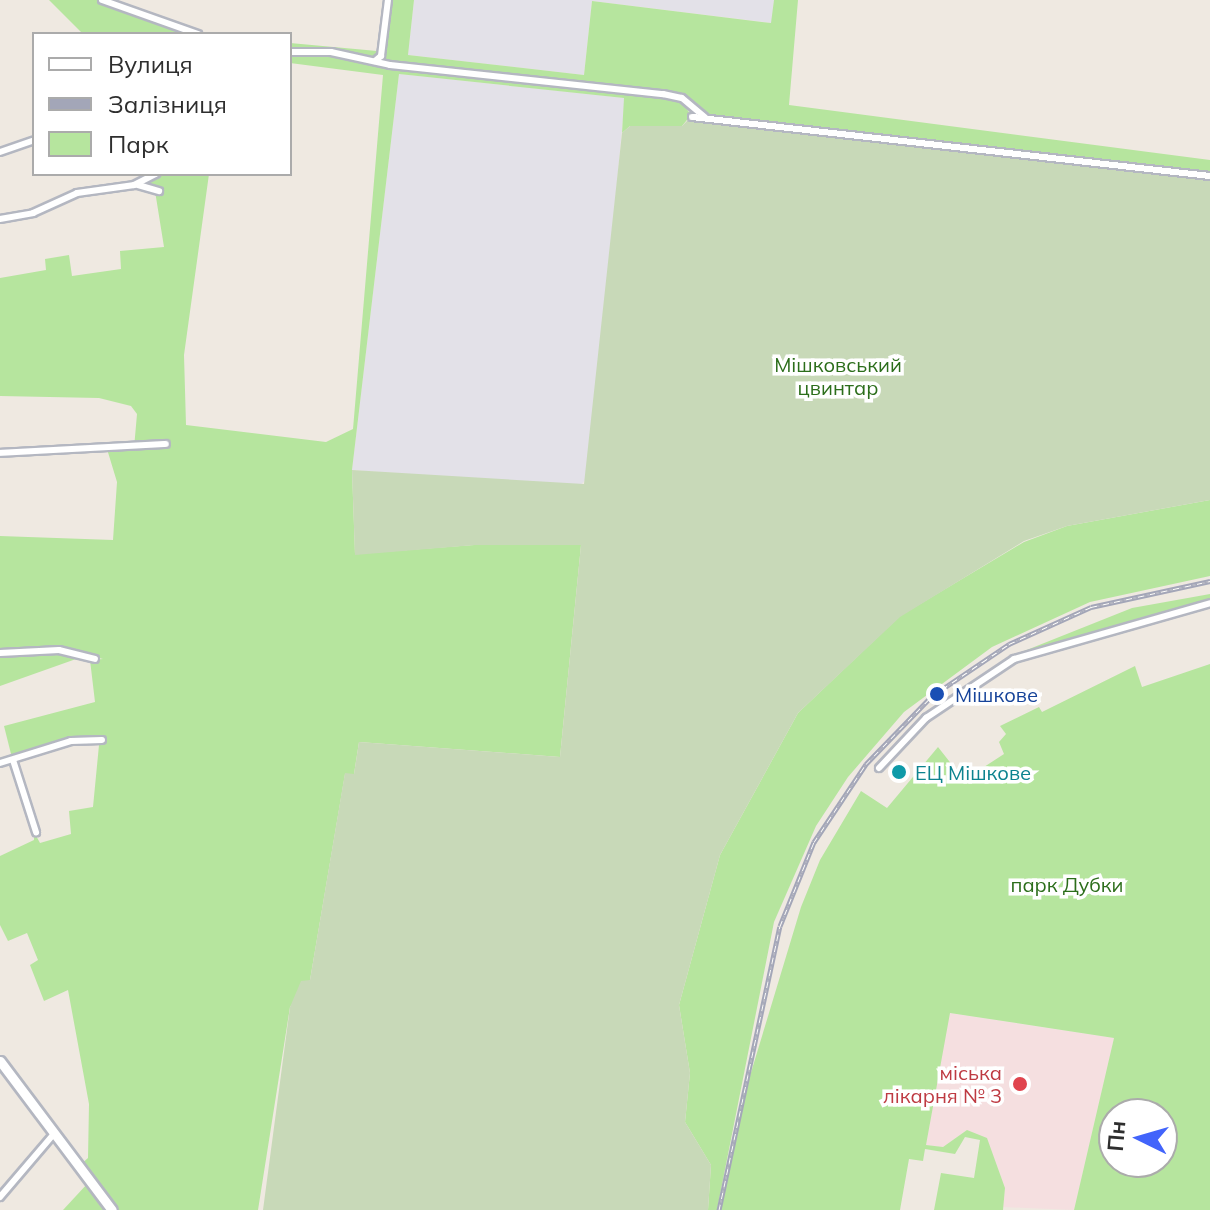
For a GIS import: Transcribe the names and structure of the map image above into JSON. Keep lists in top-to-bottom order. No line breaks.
{"parks":["Мішковський цвинтар","парк Дубки"],"places":["Мішкове","ЕЦ Мішкове","міська лікарня № 3"],"legend":["Вулиця","Залізниця","Парк"],"north":"left"}
